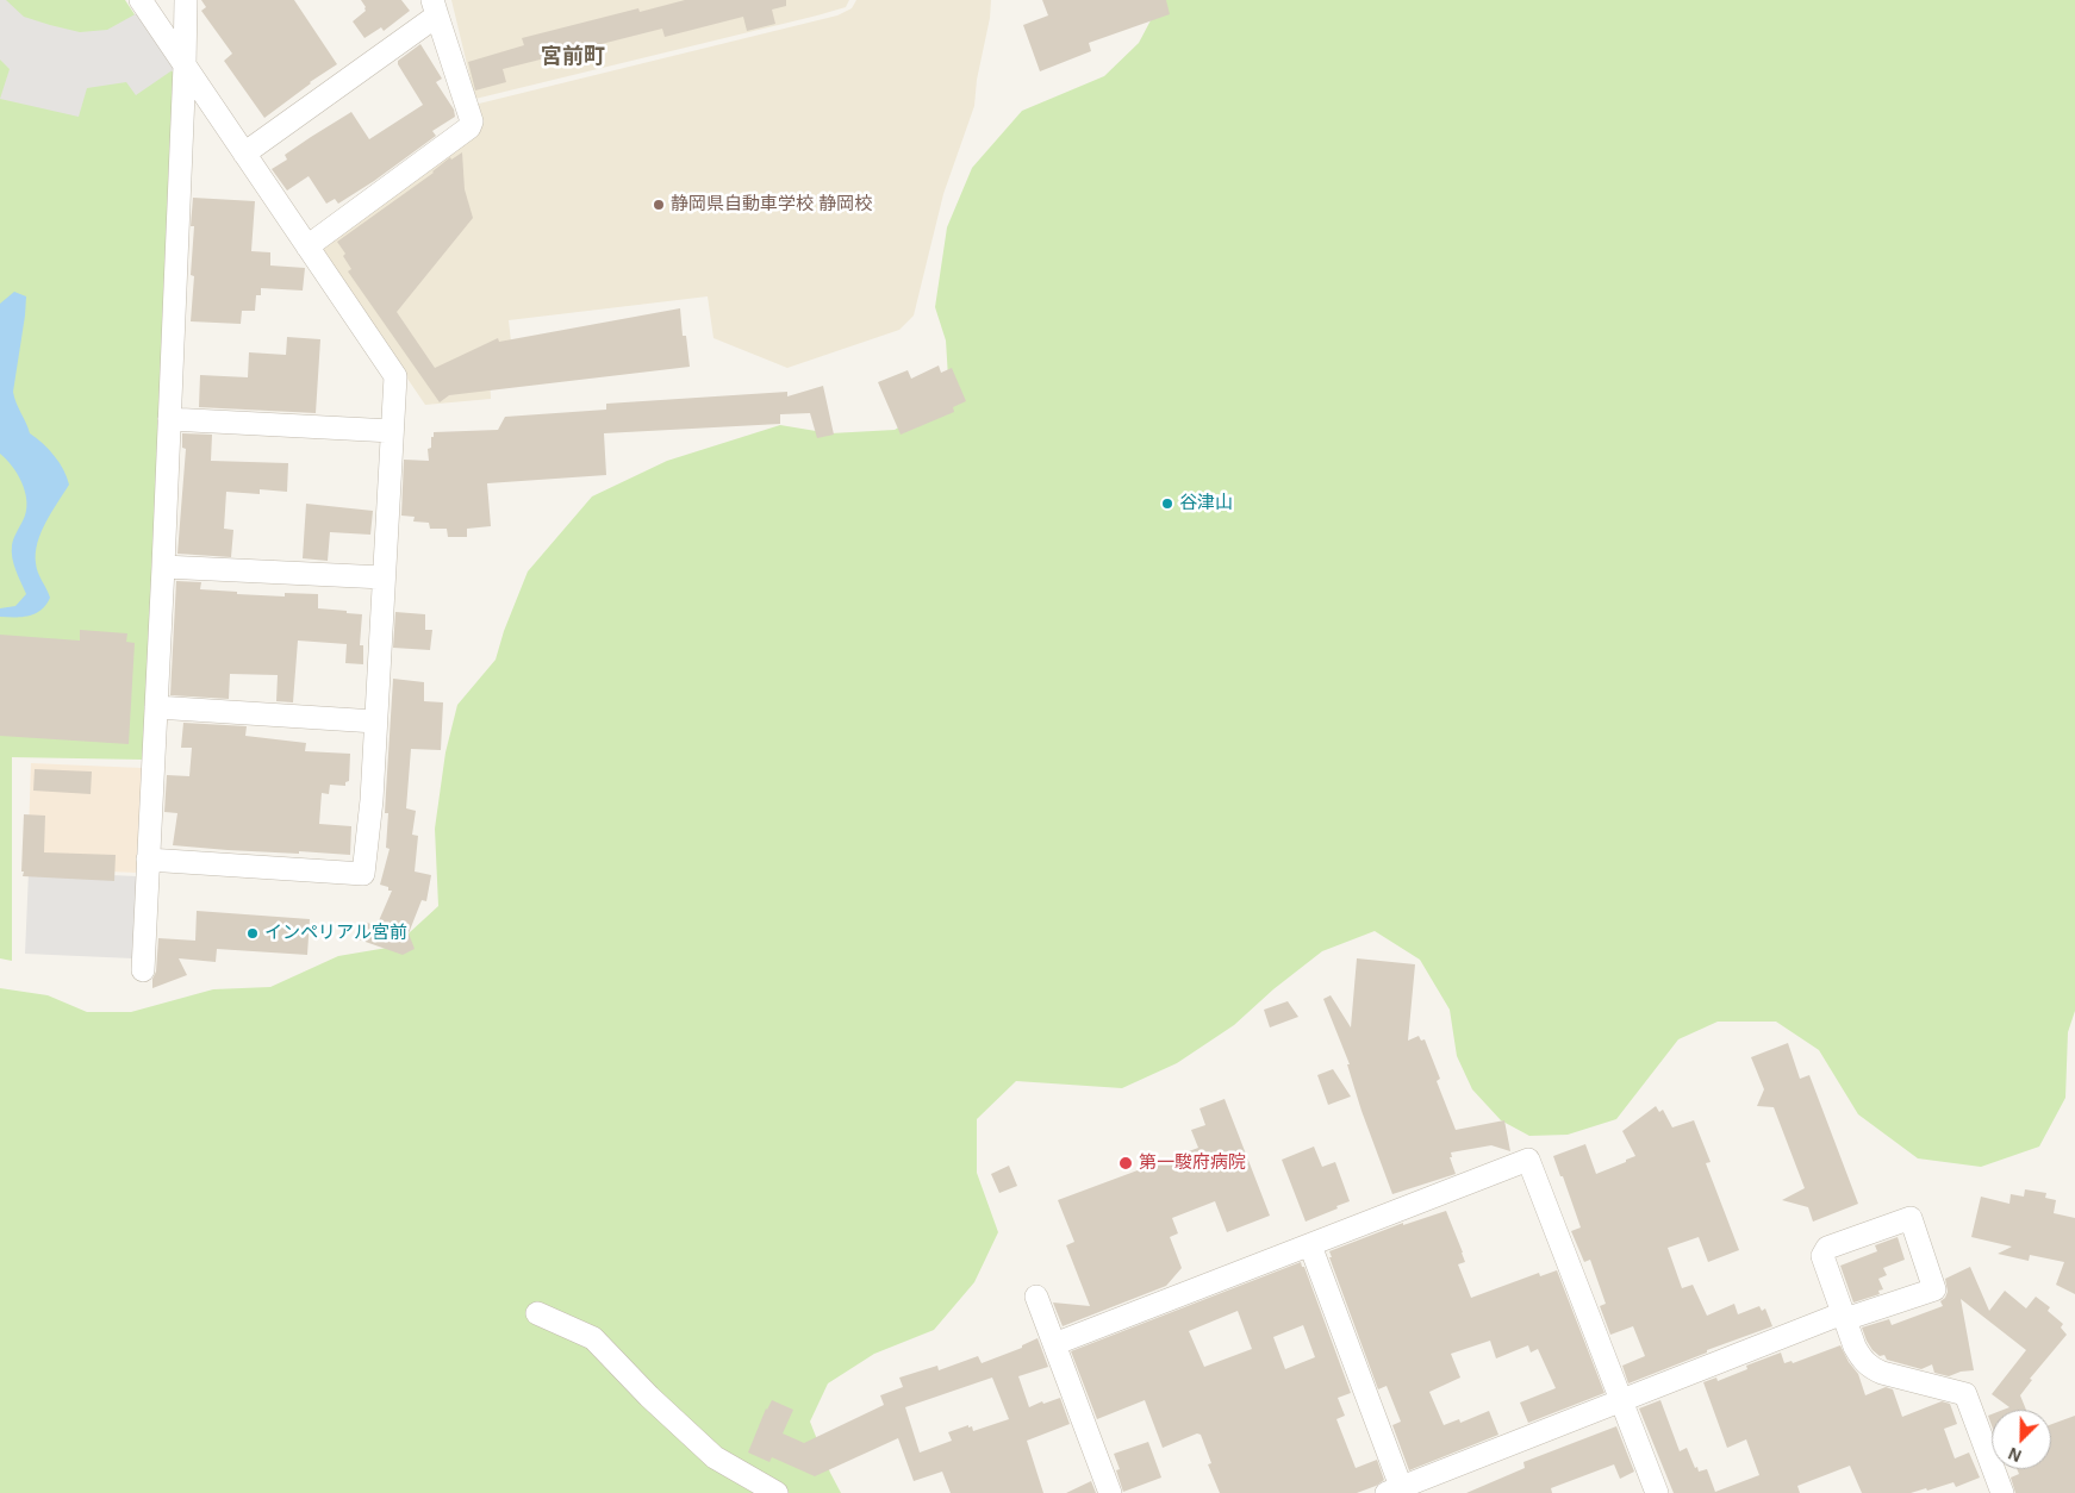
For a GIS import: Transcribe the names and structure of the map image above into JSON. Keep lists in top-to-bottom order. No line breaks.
{"districts":["宮前町"],"places":["静岡県自動車学校 静岡校","谷津山","インペリアル宮前","第一駿府病院"],"north":"bottom left"}
